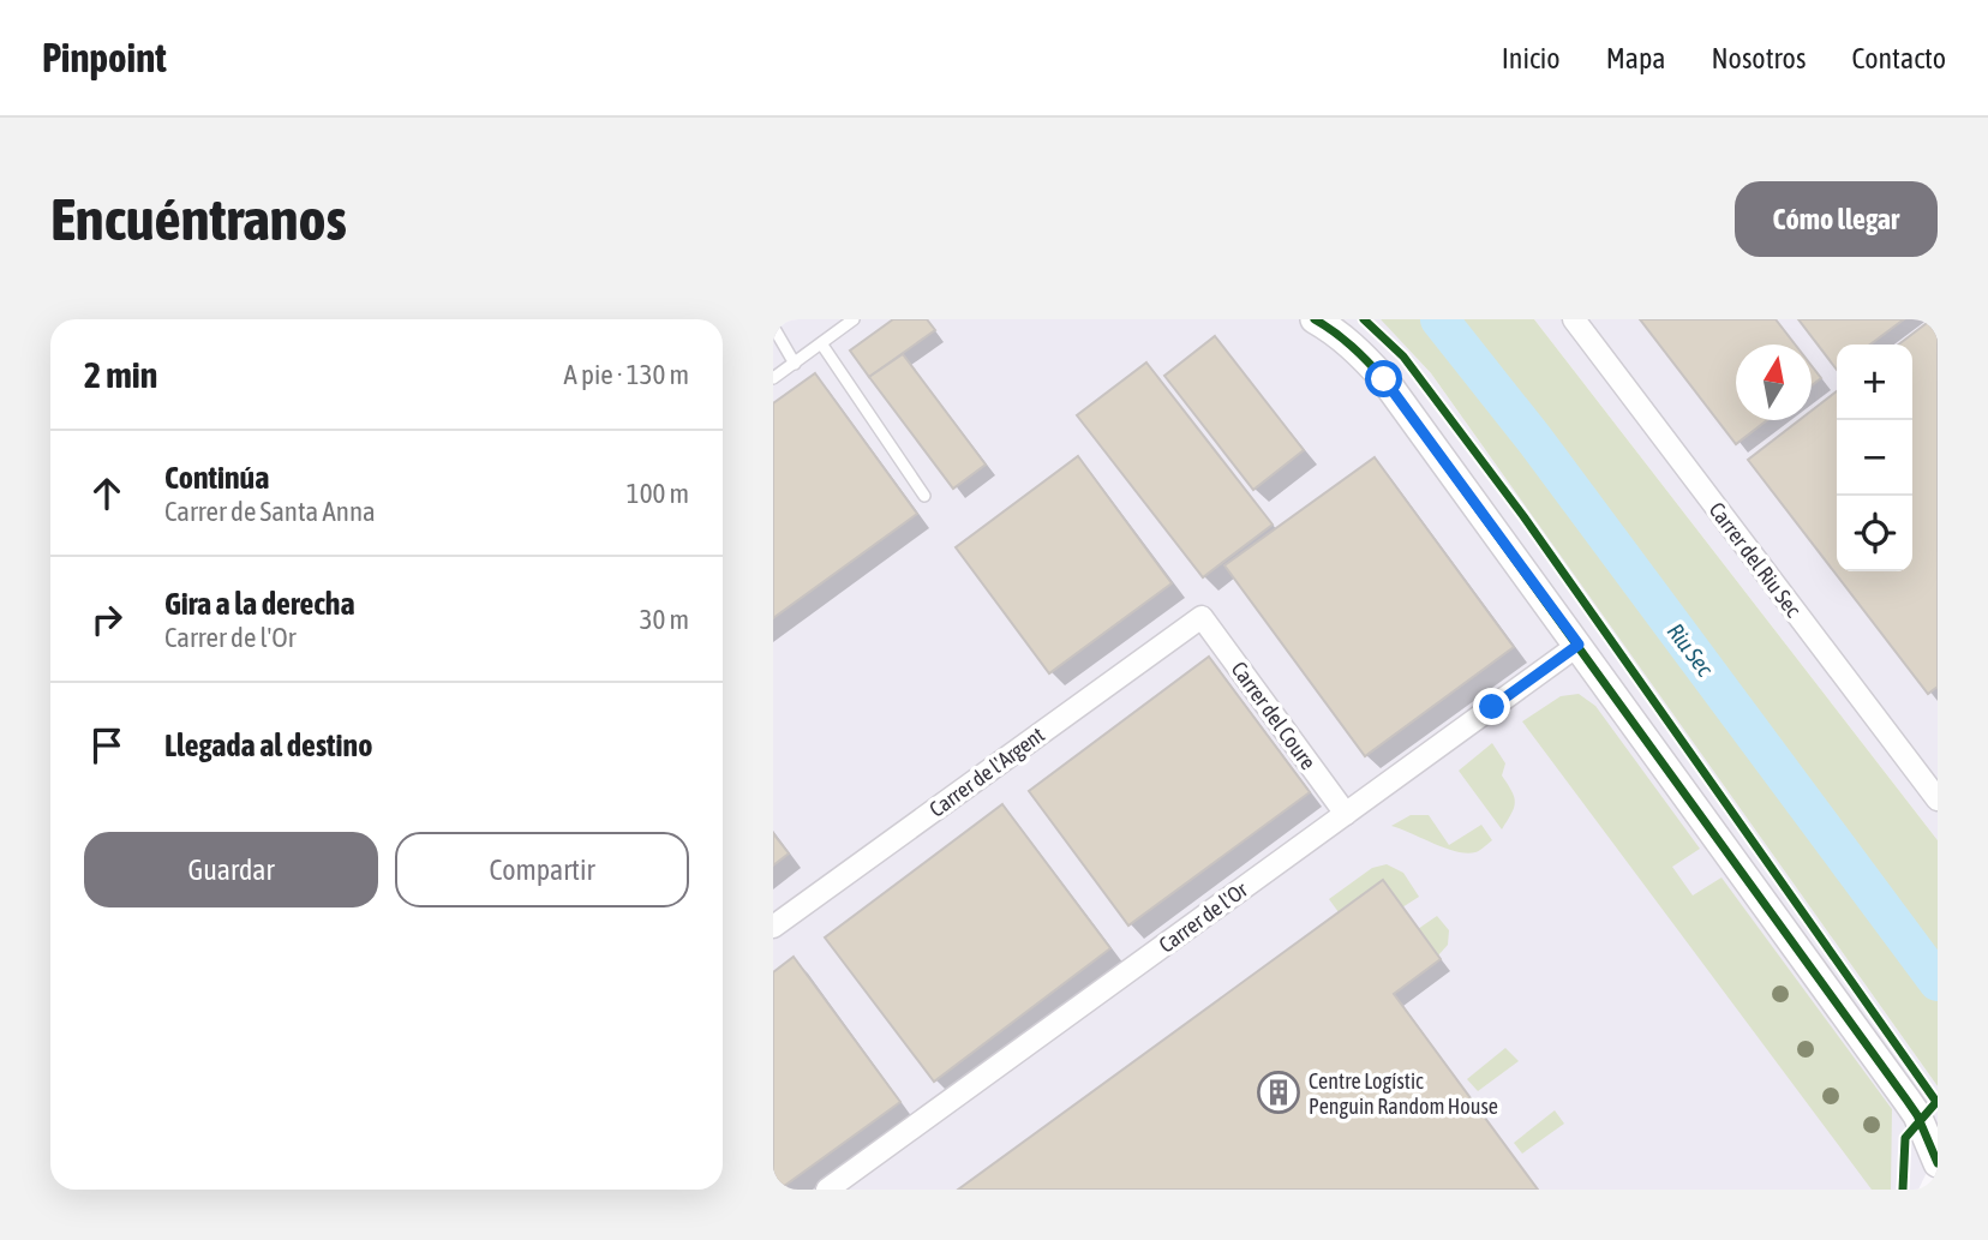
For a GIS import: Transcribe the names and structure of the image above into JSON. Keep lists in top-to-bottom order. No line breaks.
{"streets":{"street":["Carrer del Riu Sec","Carrer del Coure","Carrer de l'Argent","Carrer de l'Or"]},"crossings":[["Carrer del Coure","Carrer de l'Argent"],["Carrer del Coure","Carrer de l'Or"]],"water":["Riu Sec"],"places":{"building":["Centre Logístic Penguin Random House"]},"north":"top","page":{"header":"Pinpoint","nav":["Inicio","Mapa","Nosotros","Contacto"],"buttons":["Cómo llegar",["Guardar","Compartir"]],"title":"Encuéntranos","heading":["2 min","A pie · 130 m"],"map_buttons":["+","−"],"list":[["Continúa","Carrer de Santa Anna","100 m"],["Gira a la derecha","Carrer de l'Or","30 m"],"Llegada al destino"]}}
